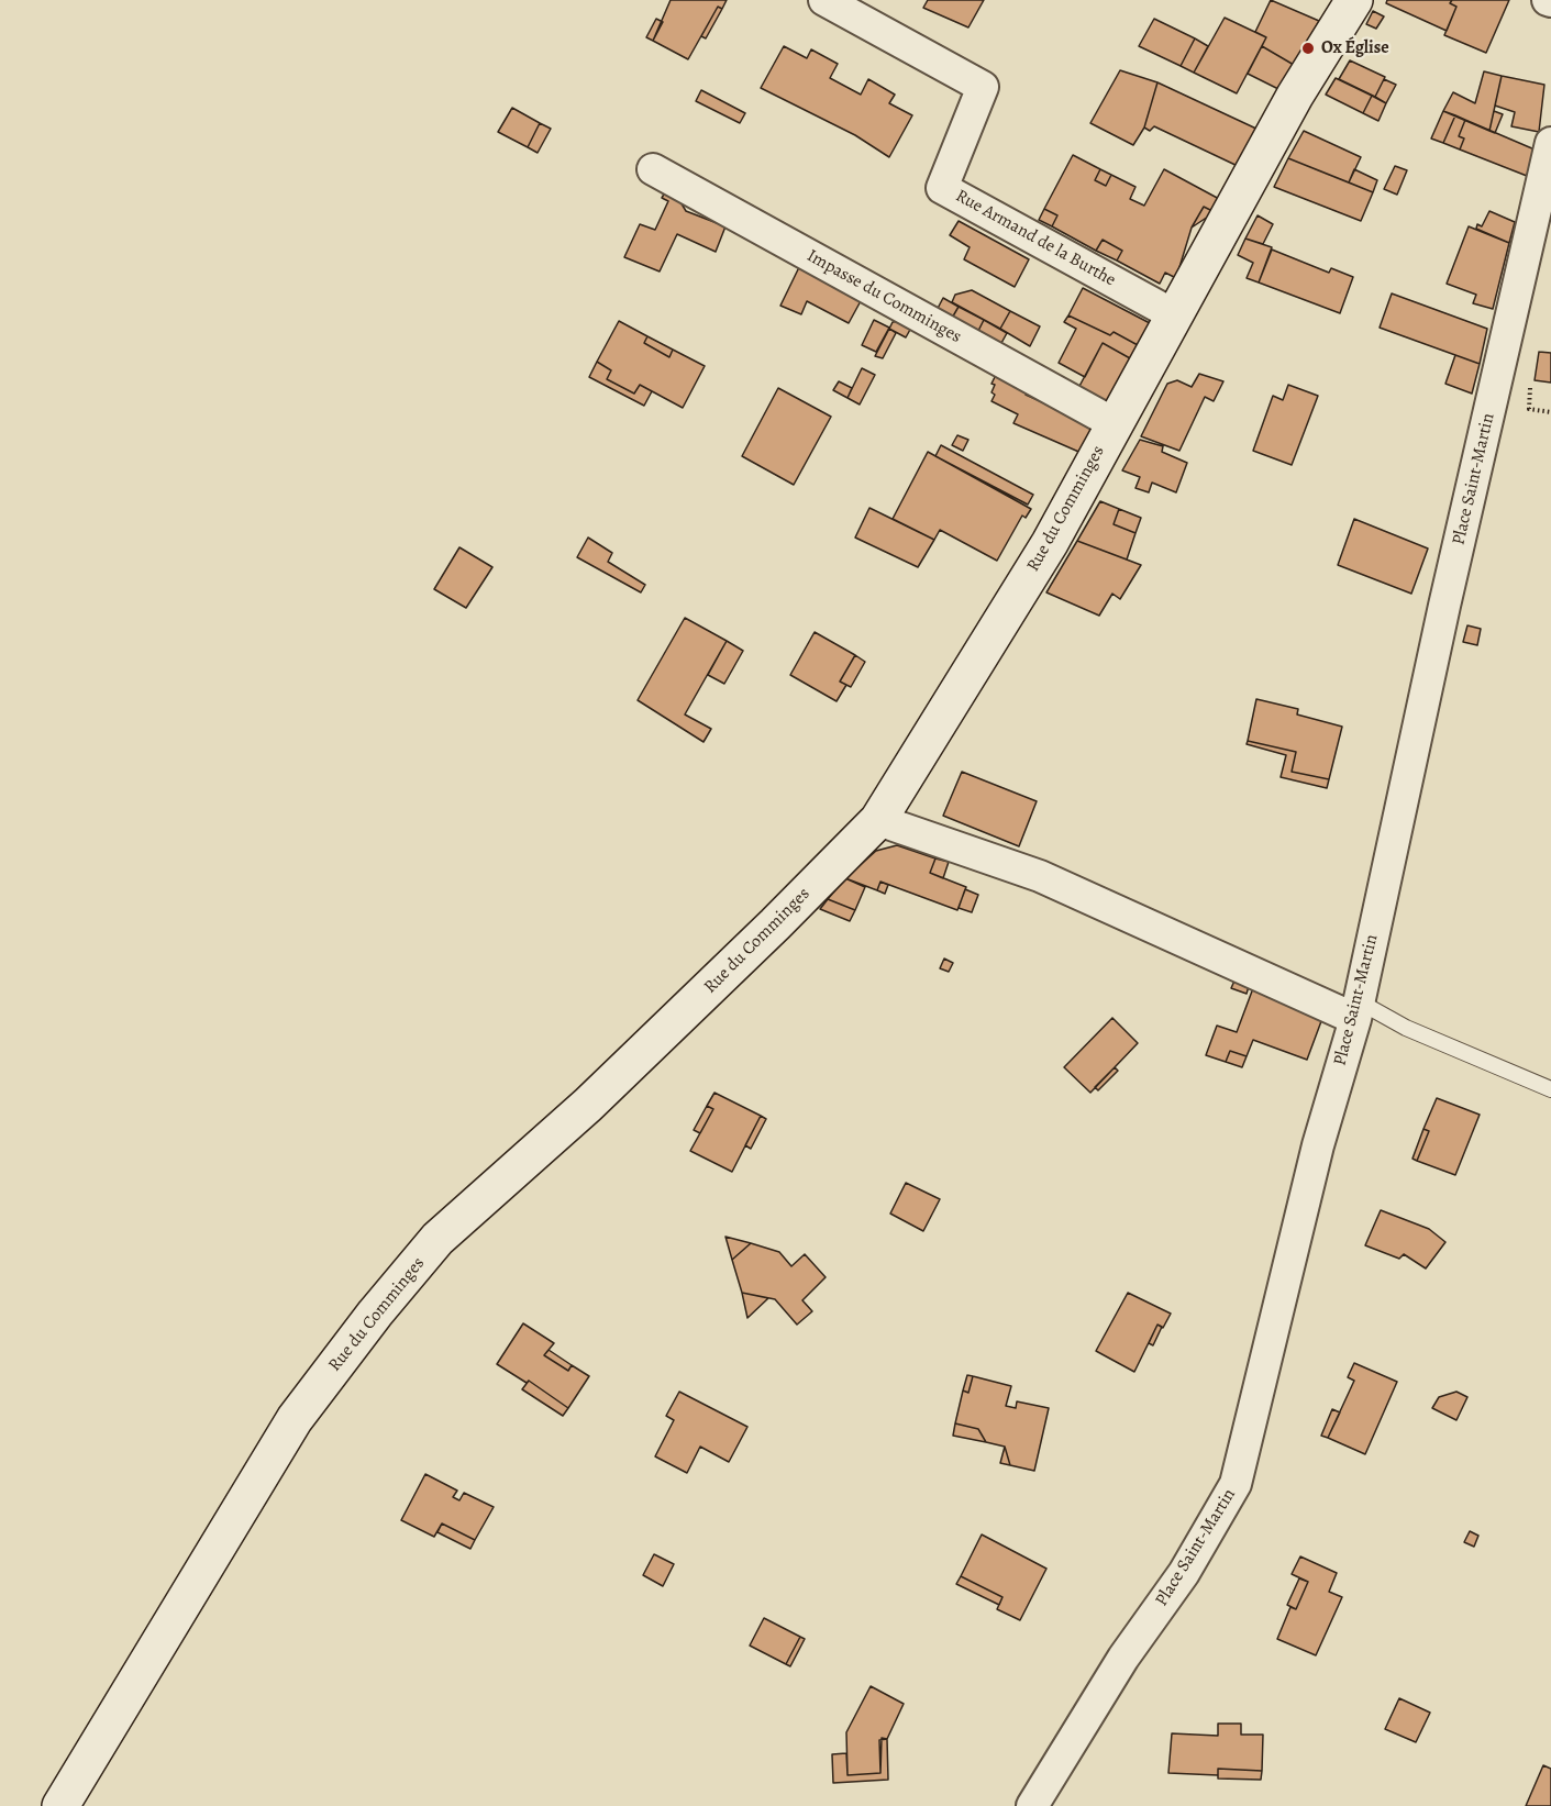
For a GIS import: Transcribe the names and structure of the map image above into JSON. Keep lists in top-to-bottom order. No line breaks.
{"streets":{"street":["Rue Armand de la Burthe","Impasse du Comminges","Place Saint-Martin","Rue du Comminges"]},"crossings":[["Rue Armand de la Burthe","Rue du Comminges"],["Impasse du Comminges","Rue du Comminges"]],"places":["Ox Église"]}
